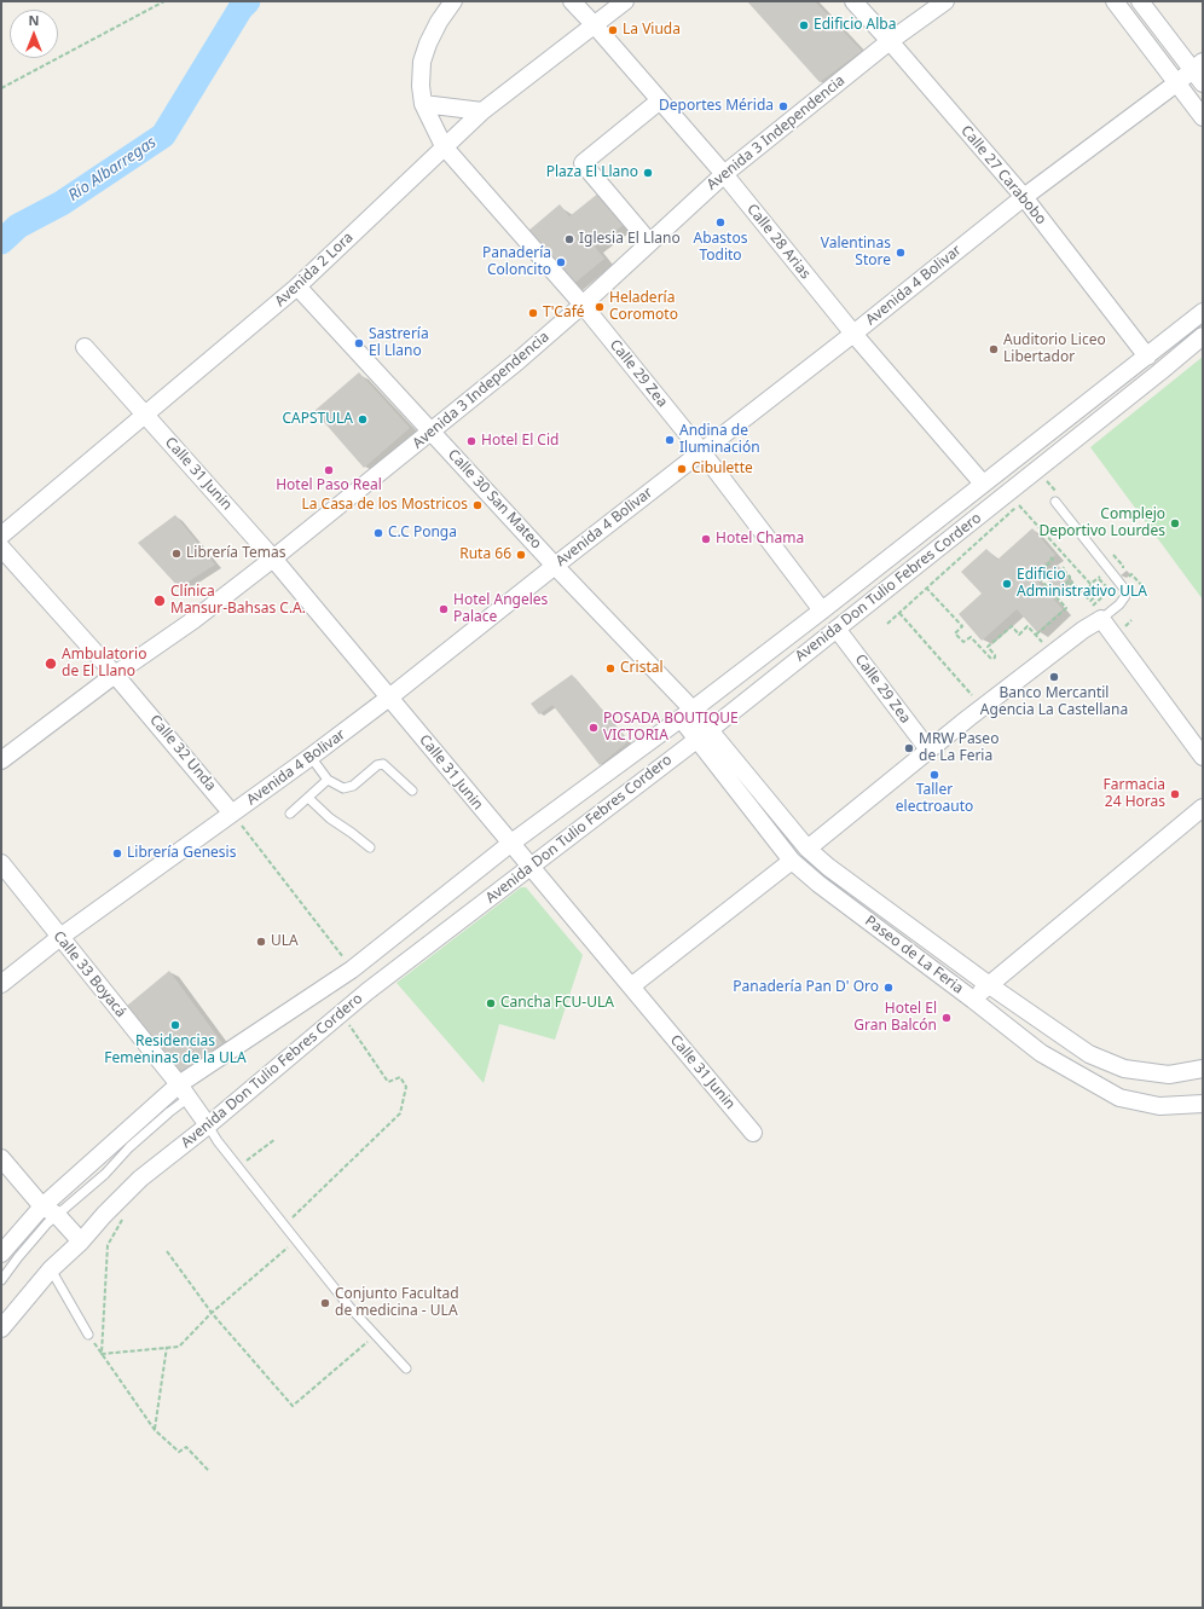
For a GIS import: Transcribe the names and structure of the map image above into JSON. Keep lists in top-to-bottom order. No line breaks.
{"streets":{"street":["Avenida 3 Independencia","Calle 27 Carabobo","Calle 28 Arias","Avenida 2 Lora","Avenida 4 Bolivar","Calle 29 Zea","Calle 31 Junin","Calle 30 San Mateo","Avenida Don Tulio Febres Cordero","Calle 32 Unda","Paseo de La Feria","Calle 33 Boyacá"]},"crossings":[["Avenida 3 Independencia","Calle 27 Carabobo"],["Avenida 3 Independencia","Calle 28 Arias"],["Avenida 3 Independencia","Calle 29 Zea"],["Avenida 3 Independencia","Calle 31 Junin"],["Avenida 3 Independencia","Calle 30 San Mateo"],["Avenida 3 Independencia","Calle 32 Unda"],["Calle 27 Carabobo","Avenida 4 Bolivar"],["Calle 27 Carabobo","Avenida Don Tulio Febres Cordero"],["Calle 28 Arias","Avenida 2 Lora"],["Calle 28 Arias","Avenida 4 Bolivar"],["Calle 28 Arias","Avenida Don Tulio Febres Cordero"],["Avenida 2 Lora","Calle 29 Zea"],["Avenida 2 Lora","Calle 31 Junin"],["Avenida 2 Lora","Calle 30 San Mateo"],["Avenida 4 Bolivar","Calle 29 Zea"],["Avenida 4 Bolivar","Calle 31 Junin"],["Avenida 4 Bolivar","Calle 30 San Mateo"],["Avenida 4 Bolivar","Calle 32 Unda"],["Avenida 4 Bolivar","Calle 33 Boyacá"],["Calle 29 Zea","Avenida Don Tulio Febres Cordero"],["Calle 31 Junin","Avenida Don Tulio Febres Cordero"],["Calle 30 San Mateo","Avenida Don Tulio Febres Cordero"],["Calle 30 San Mateo","Paseo de La Feria"],["Avenida Don Tulio Febres Cordero","Paseo de La Feria"],["Avenida Don Tulio Febres Cordero","Calle 33 Boyacá"]],"water":["Río Albarregas"],"places":["Edificio Alba","La Viuda","Deportes Mérida","Plaza El Llano","Abastos Todito","Iglesia El Llano","Valentinas Store","Panadería Coloncito","Heladería Coromoto","T'Café","Sastrería El Llano","Auditorio Liceo Libertador","CAPSTULA","Andina de Iluminación","Hotel El Cid","Cibulette","Hotel Paso Real","La Casa de los Mostricos","Complejo Deportivo Lourdes","C.C Ponga","Hotel Chama","Librería Temas","Ruta 66","Edificio Administrativo ULA","Clínica Mansur-Bahsas C.A.","Hotel Angeles Palace","Ambulatorio de El Llano","Cristal","Banco Mercantil Agencia La Castellana","POSADA BOUTIQUE VICTORIA","MRW Paseo de La Feria","Taller electroauto","Farmacia 24 Horas","Librería Genesis","ULA","Panadería Pan D' Oro","Cancha FCU-ULA","Hotel El Gran Balcón","Residencias Femeninas de la ULA","Conjunto Facultad de medicina - ULA"],"north":"top"}
